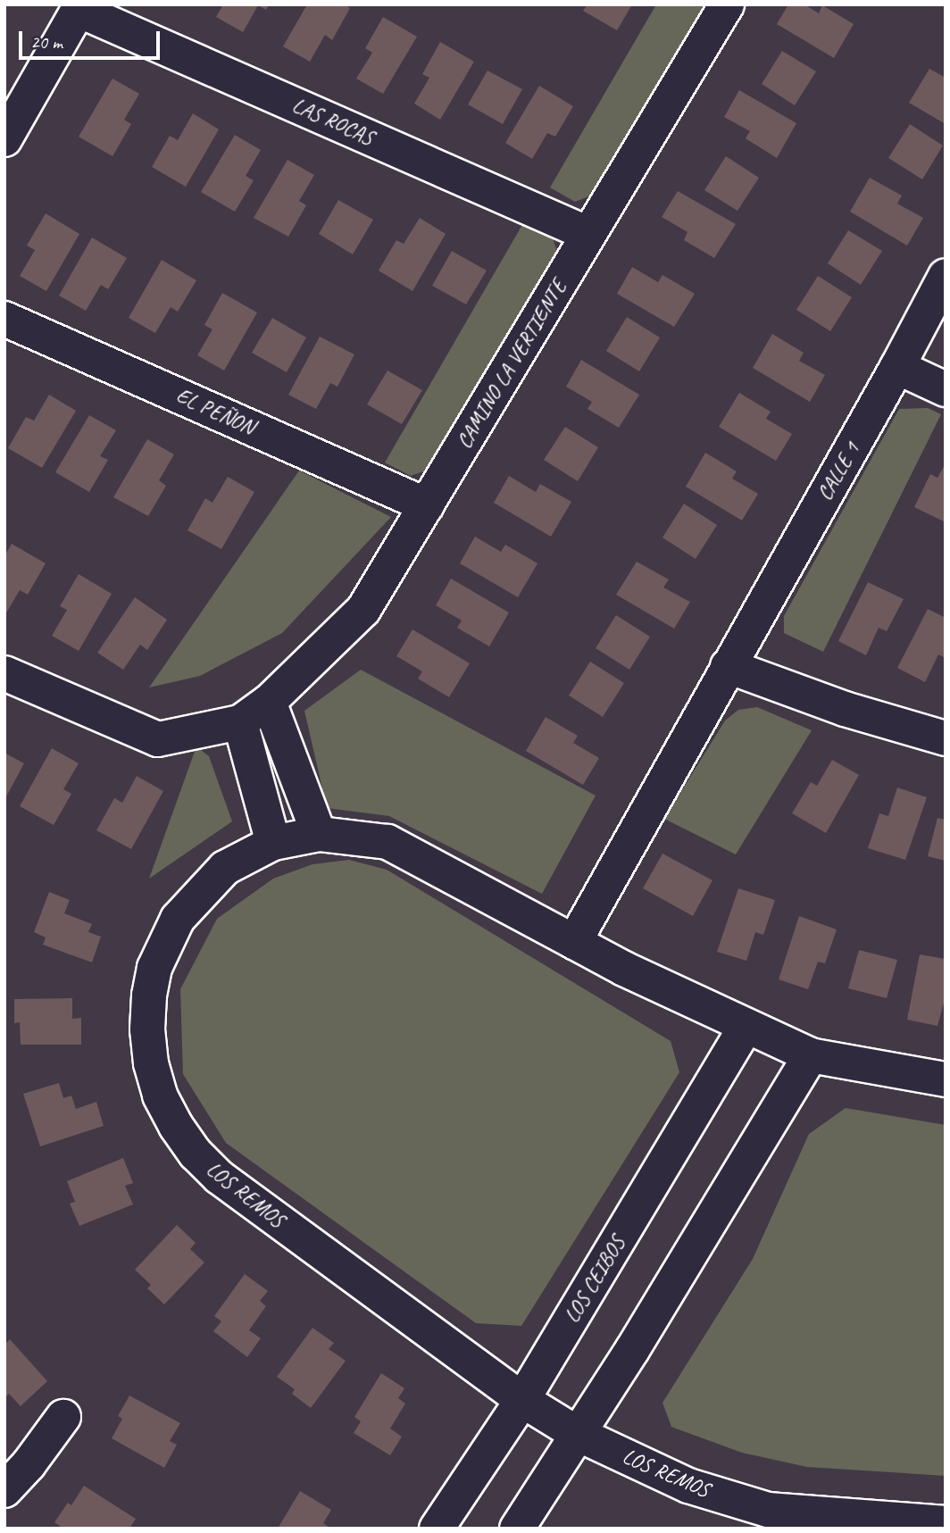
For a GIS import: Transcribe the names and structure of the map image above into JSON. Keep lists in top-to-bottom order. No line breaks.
{"streets":{"street":["LAS ROCAS","CAMINO LA VERTIENTE","EL PEÑON","CALLE 1","LOS REMOS","LOS CEIBOS"]},"crossings":[["LAS ROCAS","CAMINO LA VERTIENTE"],["CAMINO LA VERTIENTE","EL PEÑON"],["CALLE 1","LOS REMOS"],["LOS REMOS","LOS CEIBOS"]],"scale_bar":"20 m"}
